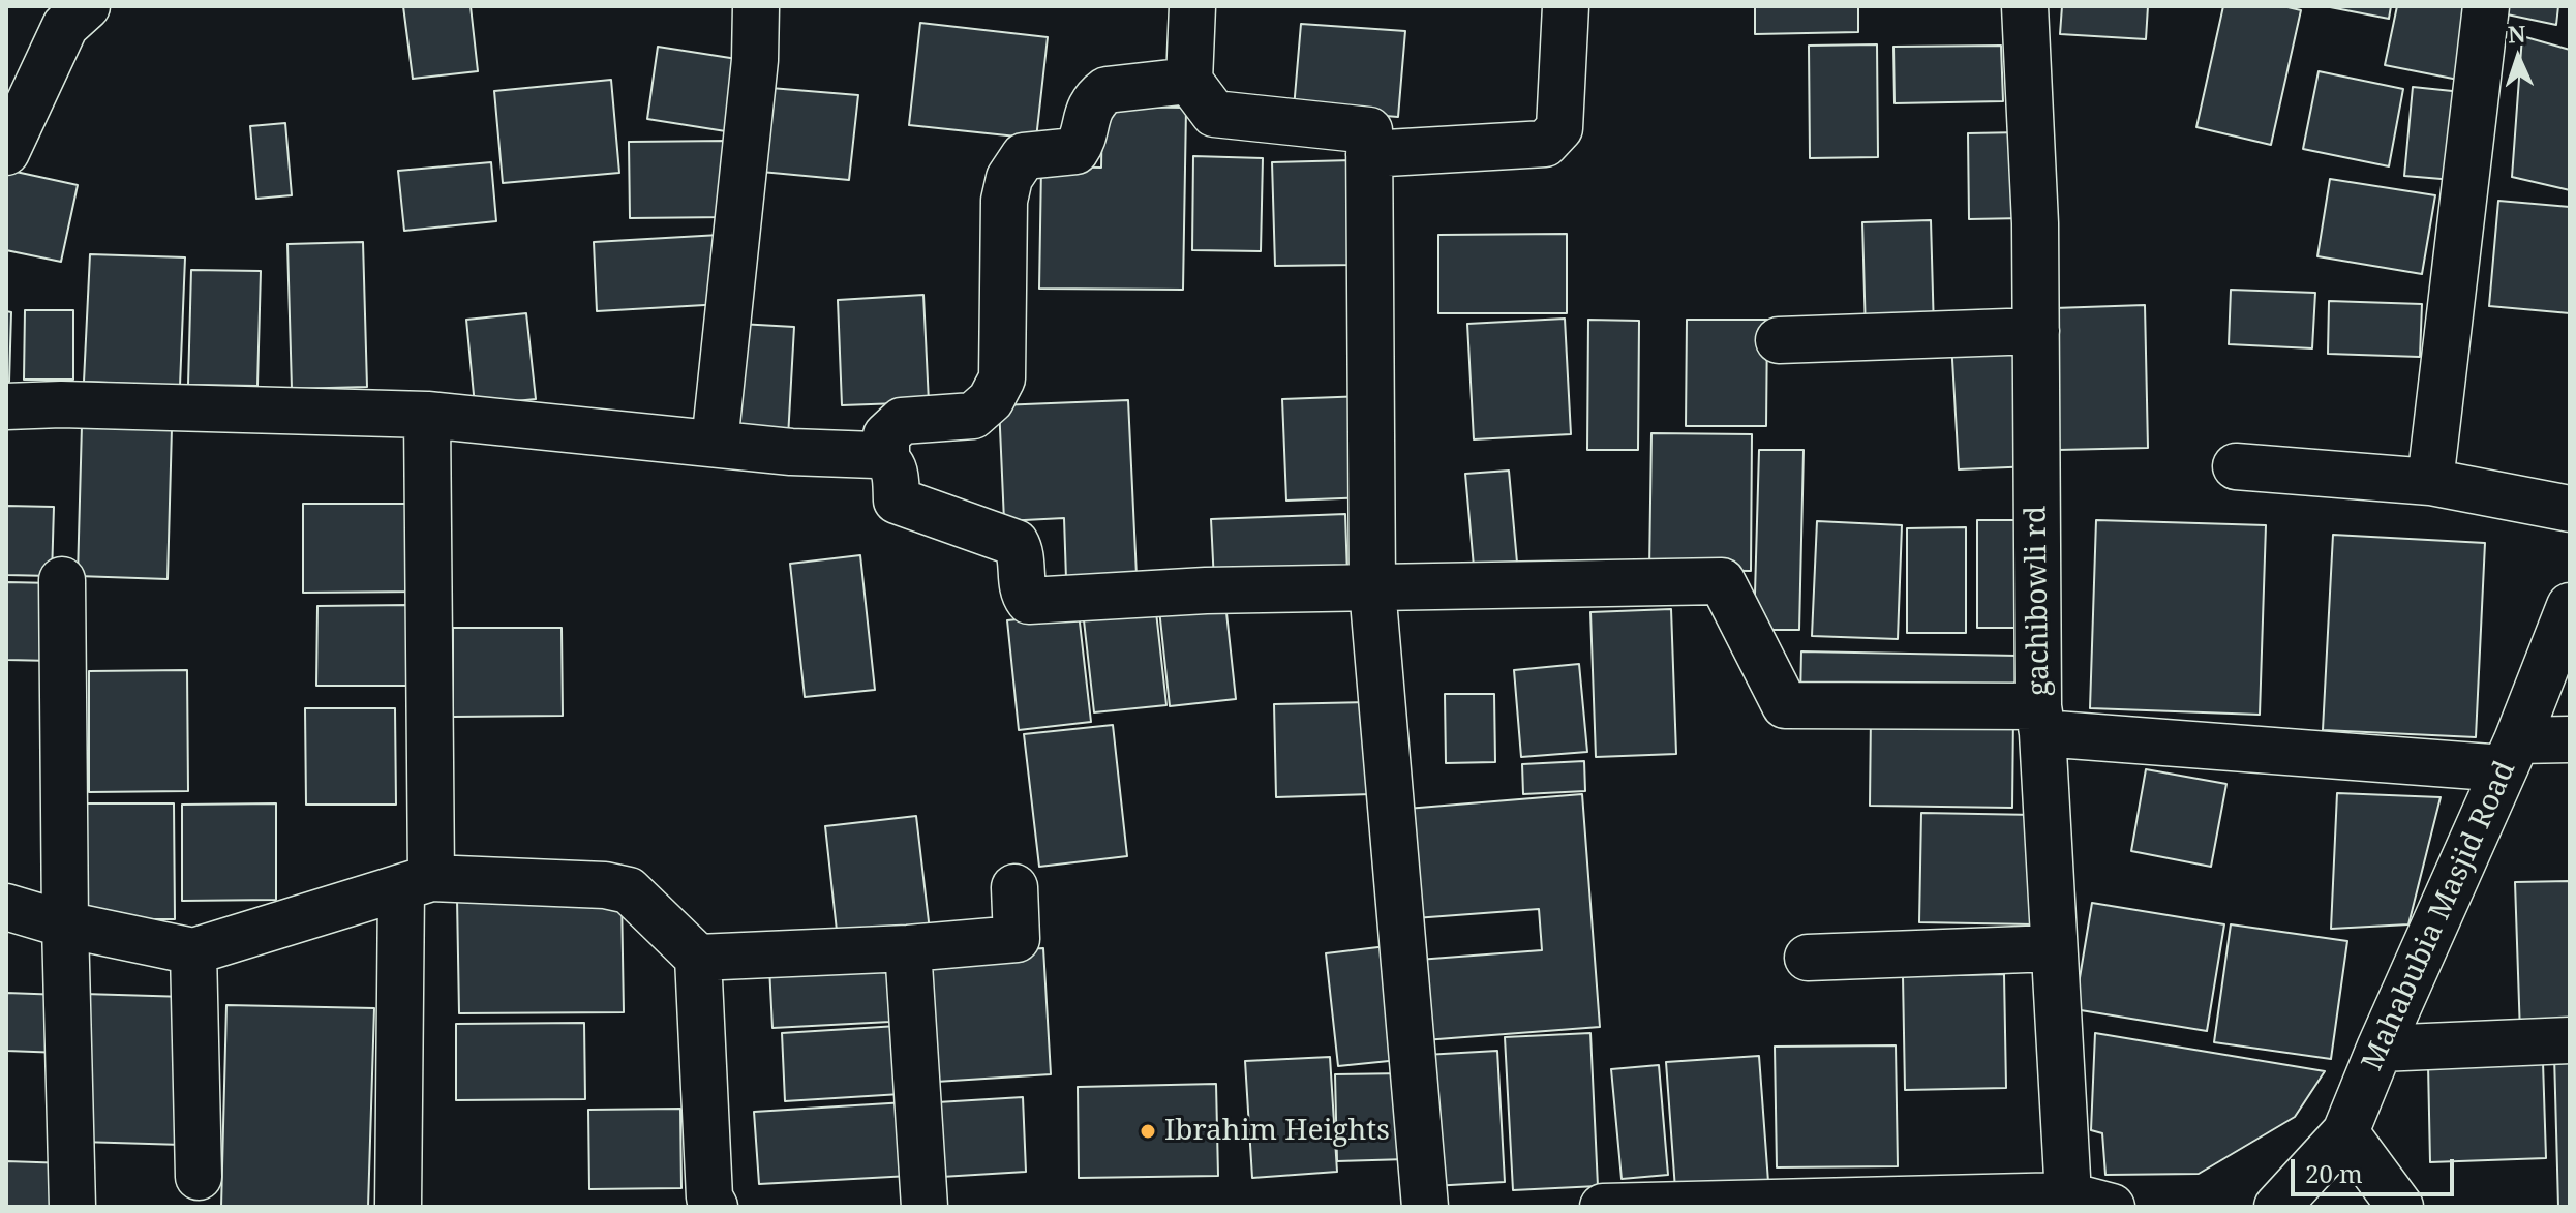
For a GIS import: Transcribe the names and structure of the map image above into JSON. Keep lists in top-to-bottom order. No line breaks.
{"streets":{"street":["gachibowli rd","Mahabubia Masjid Road"]},"places":["Ibrahim Heights"],"scale_bar":"20 m","north":"top"}
